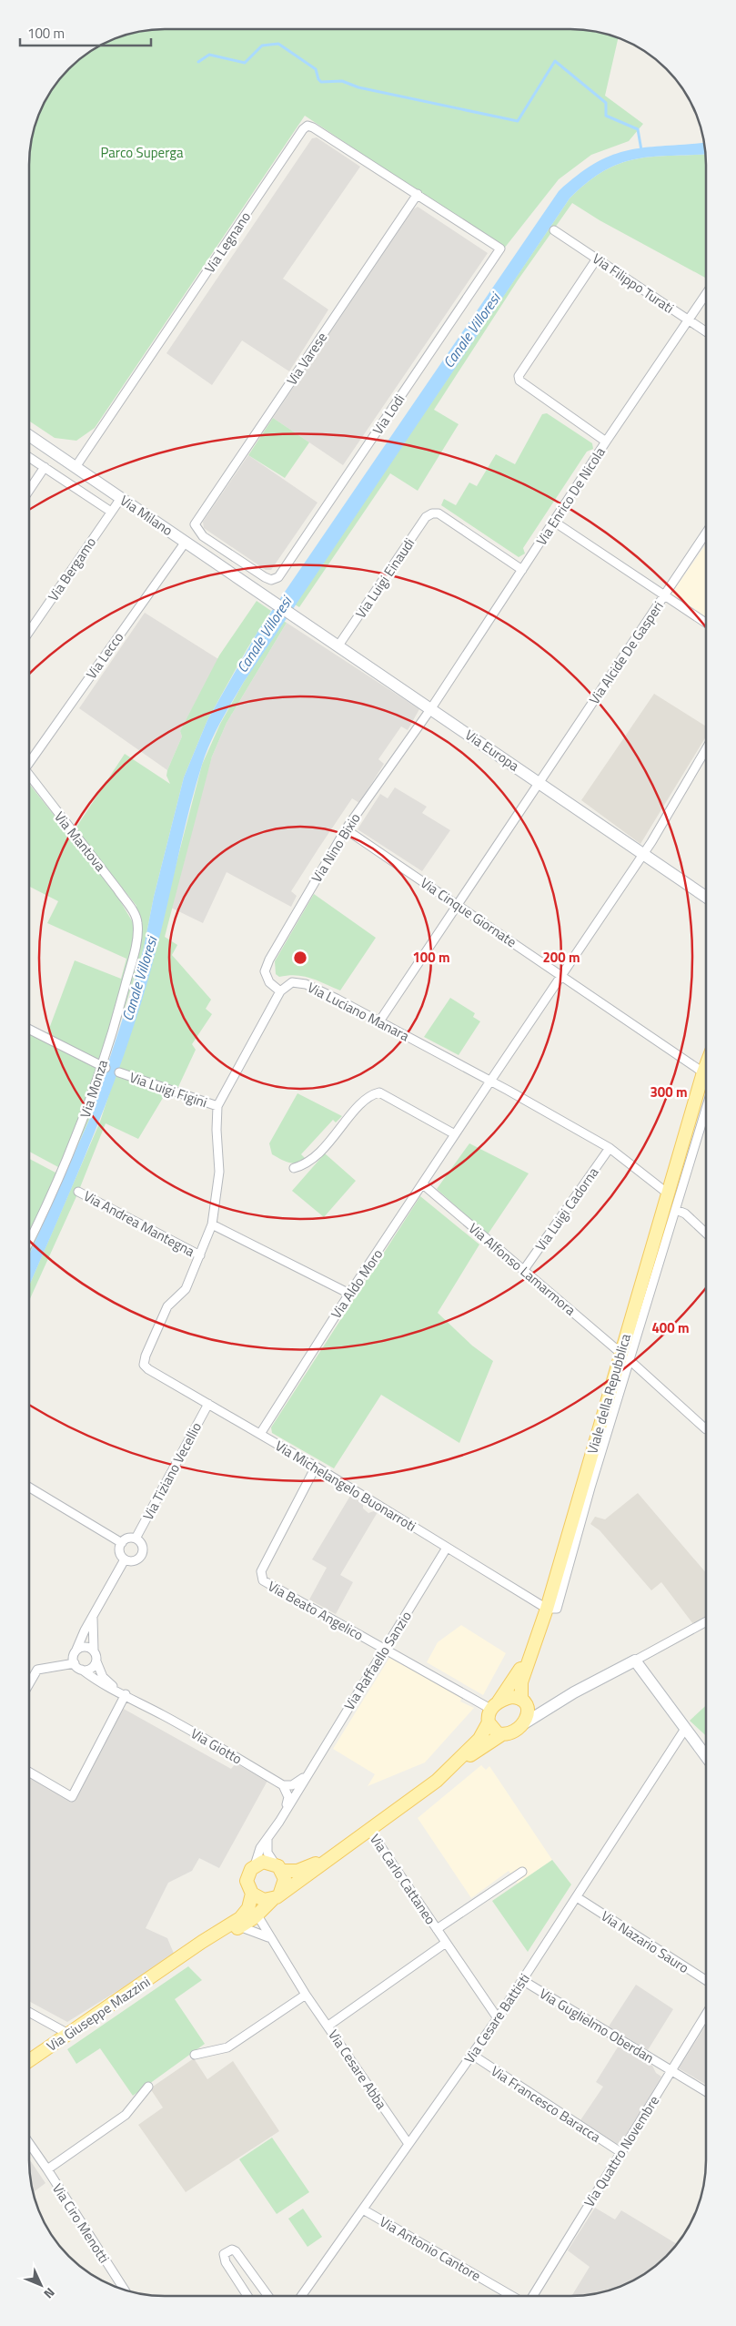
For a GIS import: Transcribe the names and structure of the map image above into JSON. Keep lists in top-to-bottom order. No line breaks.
{"streets":{"main road":["Viale della Repubblica","Via Giuseppe Mazzini"],"street":["Via Legnano","Via Filippo Turati","Via Varese","Via Lodi","Via Enrico De Nicola","Via Milano","Via Bergamo","Via Luigi Einaudi","Via Alcide De Gasperi","Via Lecco","Via Europa","Via Mantova","Via Nino Bixio","Via Cinque Giornate","Via Luciano Manara","Via Monza","Via Luigi Figini","Via Luigi Cadorna","Via Andrea Mantegna","Via Alfonso Lamarmora","Via Aldo Moro","Via Tiziano Vecellio","Via Michelangelo Buonarroti","Via Beato Angelico","Via Raffaello Sanzio","Via Giotto","Via Carlo Cattaneo","Via Nazario Sauro","Via Cesare Battisti","Via Guglielmo Oberdan","Via Cesare Abba","Via Francesco Baracca","Via Quattro Novembre","Via Ciro Menotti","Via Antonio Cantore"]},"crossings":[["Via Legnano","Via Varese"],["Via Legnano","Via Lodi"],["Via Legnano","Via Milano"],["Via Filippo Turati","Via Enrico De Nicola"],["Via Varese","Via Lodi"],["Via Enrico De Nicola","Via Luigi Einaudi"],["Via Enrico De Nicola","Via Europa"],["Via Enrico De Nicola","Via Nino Bixio"],["Via Milano","Via Bergamo"],["Via Milano","Via Lecco"],["Via Milano","Via Europa"],["Via Luigi Einaudi","Via Europa"],["Via Alcide De Gasperi","Via Europa"],["Via Alcide De Gasperi","Via Cinque Giornate"],["Via Alcide De Gasperi","Via Luciano Manara"],["Via Europa","Via Nino Bixio"],["Via Europa","Via Aldo Moro"],["Via Mantova","Via Monza"],["Via Nino Bixio","Via Cinque Giornate"],["Via Nino Bixio","Via Luciano Manara"],["Via Cinque Giornate","Via Aldo Moro"],["Via Cinque Giornate","Viale della Repubblica"],["Via Luciano Manara","Via Luigi Cadorna"],["Via Luciano Manara","Via Aldo Moro"],["Via Luciano Manara","Viale della Repubblica"],["Via Luigi Cadorna","Via Alfonso Lamarmora"],["Via Andrea Mantegna","Via Michelangelo Buonarroti"],["Via Alfonso Lamarmora","Via Aldo Moro"],["Via Alfonso Lamarmora","Viale della Repubblica"],["Via Aldo Moro","Via Michelangelo Buonarroti"],["Viale della Repubblica","Via Michelangelo Buonarroti"],["Viale della Repubblica","Via Beato Angelico"],["Viale della Repubblica","Via Giuseppe Mazzini"],["Via Tiziano Vecellio","Via Michelangelo Buonarroti"],["Via Michelangelo Buonarroti","Via Beato Angelico"],["Via Michelangelo Buonarroti","Via Raffaello Sanzio"],["Via Beato Angelico","Via Raffaello Sanzio"],["Via Beato Angelico","Via Giuseppe Mazzini"],["Via Raffaello Sanzio","Via Giotto"],["Via Raffaello Sanzio","Via Giuseppe Mazzini"],["Via Carlo Cattaneo","Via Giuseppe Mazzini"],["Via Carlo Cattaneo","Via Cesare Battisti"],["Via Nazario Sauro","Via Cesare Battisti"],["Via Giuseppe Mazzini","Via Cesare Abba"],["Via Cesare Battisti","Via Guglielmo Oberdan"],["Via Cesare Battisti","Via Cesare Abba"],["Via Cesare Battisti","Via Francesco Baracca"],["Via Cesare Battisti","Via Antonio Cantore"],["Via Guglielmo Oberdan","Via Quattro Novembre"],["Via Francesco Baracca","Via Quattro Novembre"]],"water":["Canale Villoresi"],"parks":["Parco Superga"],"scale_bar":"100 m","north":"bottom right","rings":["100 m","200 m","300 m","400 m"]}
